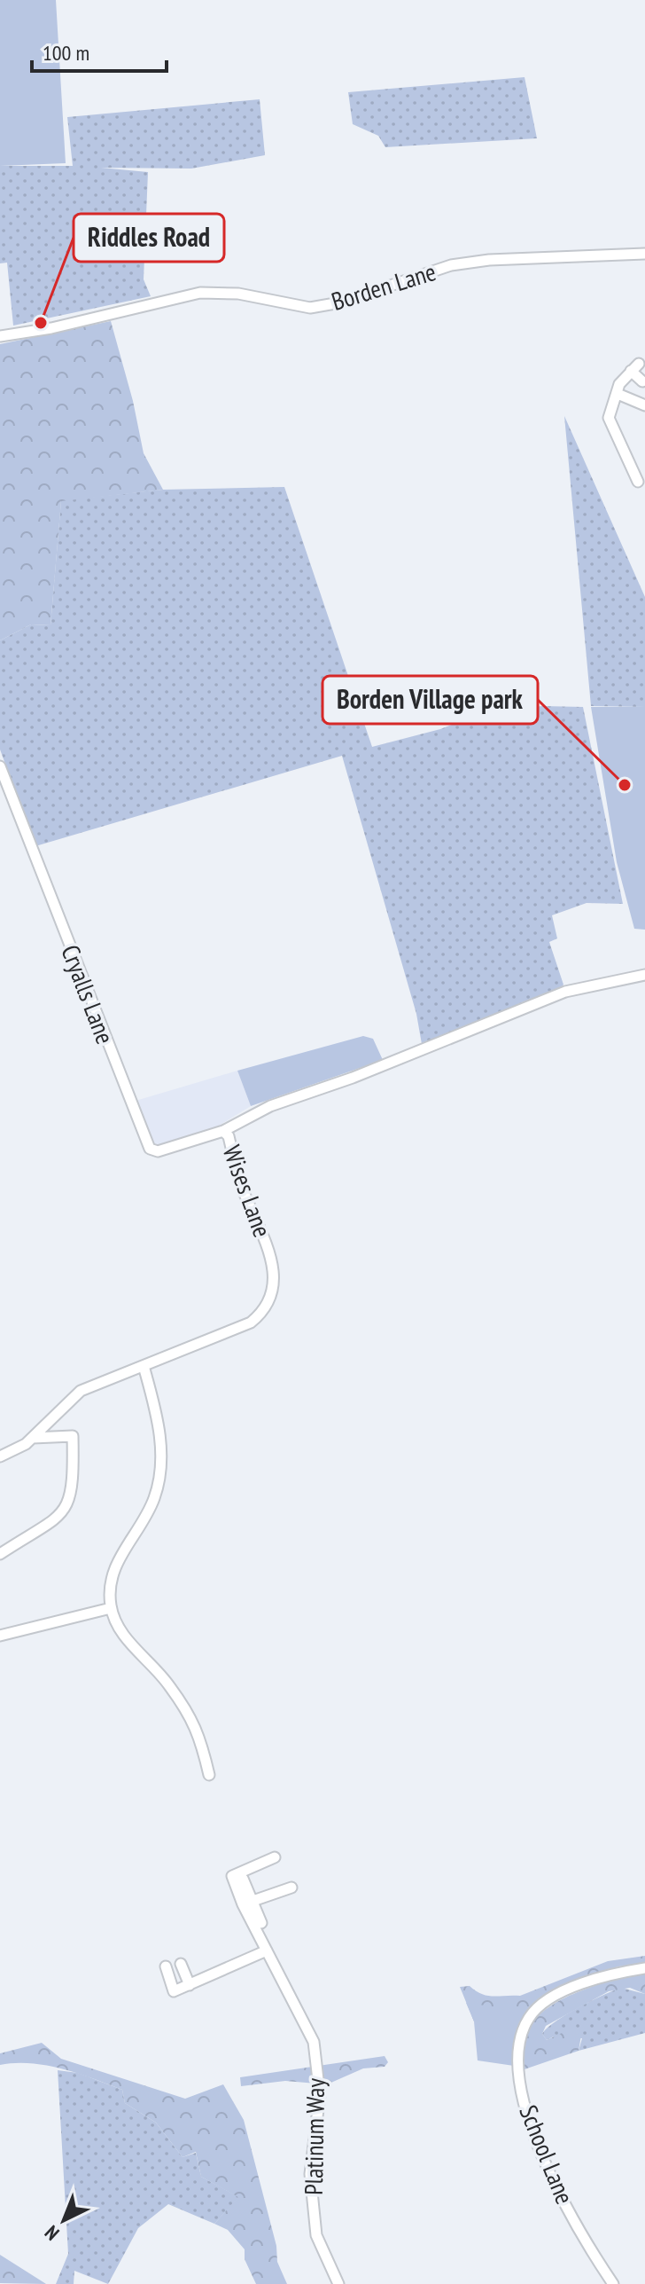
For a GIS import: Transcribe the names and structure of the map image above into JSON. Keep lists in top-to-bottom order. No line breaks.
{"streets":{"street":["Borden Lane","Cryalls Lane","Wises Lane","Platinum Way","School Lane"]},"crossings":[["Cryalls Lane","Wises Lane"]],"places":["Riddles Road","Borden Village park"],"scale_bar":"100 m","north":"bottom left"}
